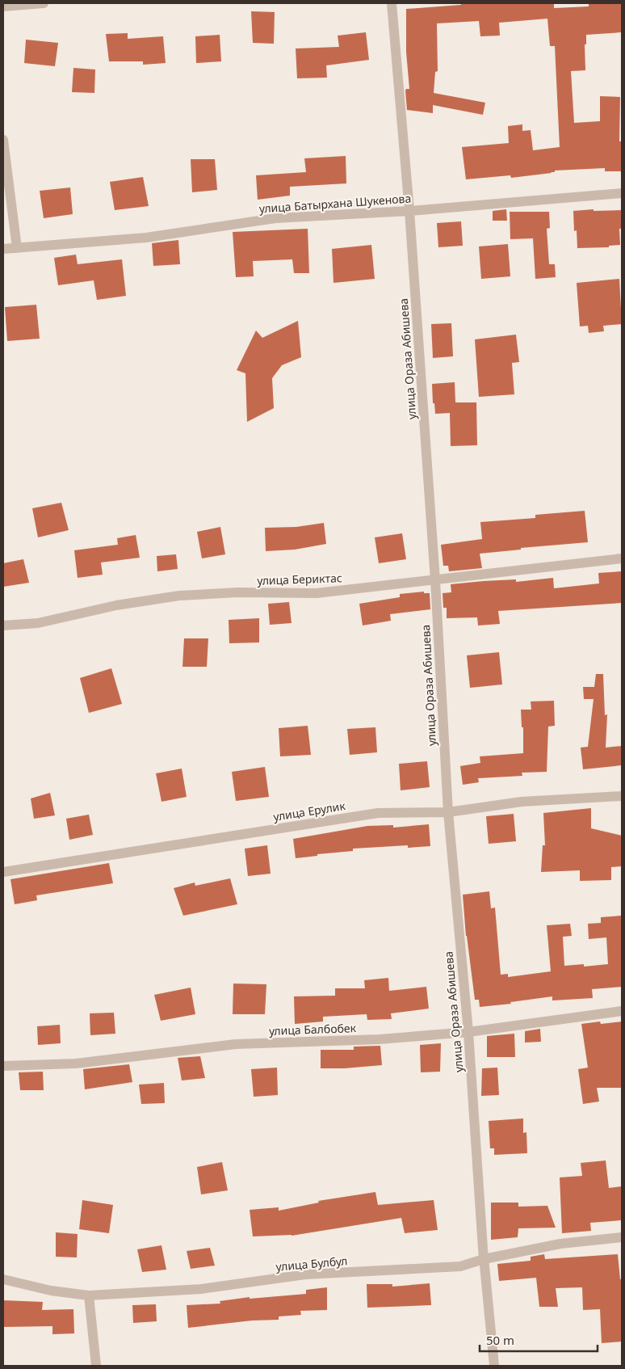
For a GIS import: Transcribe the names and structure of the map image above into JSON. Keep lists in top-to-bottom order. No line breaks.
{"streets":{"street":["улица Батырхана Шукенова","улица Ораза Абишева","улица Бериктас","улица Ерулик","улица Балбобек","улица Булбул"]},"crossings":[["улица Батырхана Шукенова","улица Ораза Абишева"],["улица Ораза Абишева","улица Бериктас"],["улица Ораза Абишева","улица Ерулик"],["улица Ораза Абишева","улица Балбобек"],["улица Ораза Абишева","улица Булбул"]],"scale_bar":"50 m"}
